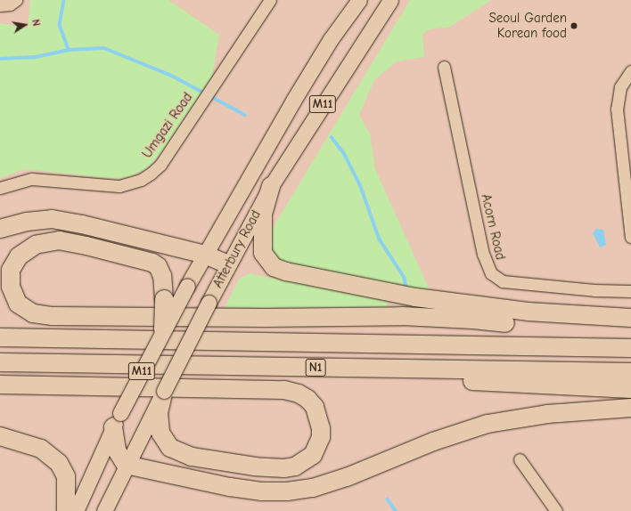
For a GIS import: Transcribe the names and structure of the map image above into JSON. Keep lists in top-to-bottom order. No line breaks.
{"streets":{"highway":["N1"],"main road":["M11","Atterbury Road"],"street":["Umgazi Road","Acorn Road"]},"places":["Seoul Garden Korean food"],"north":"right"}
